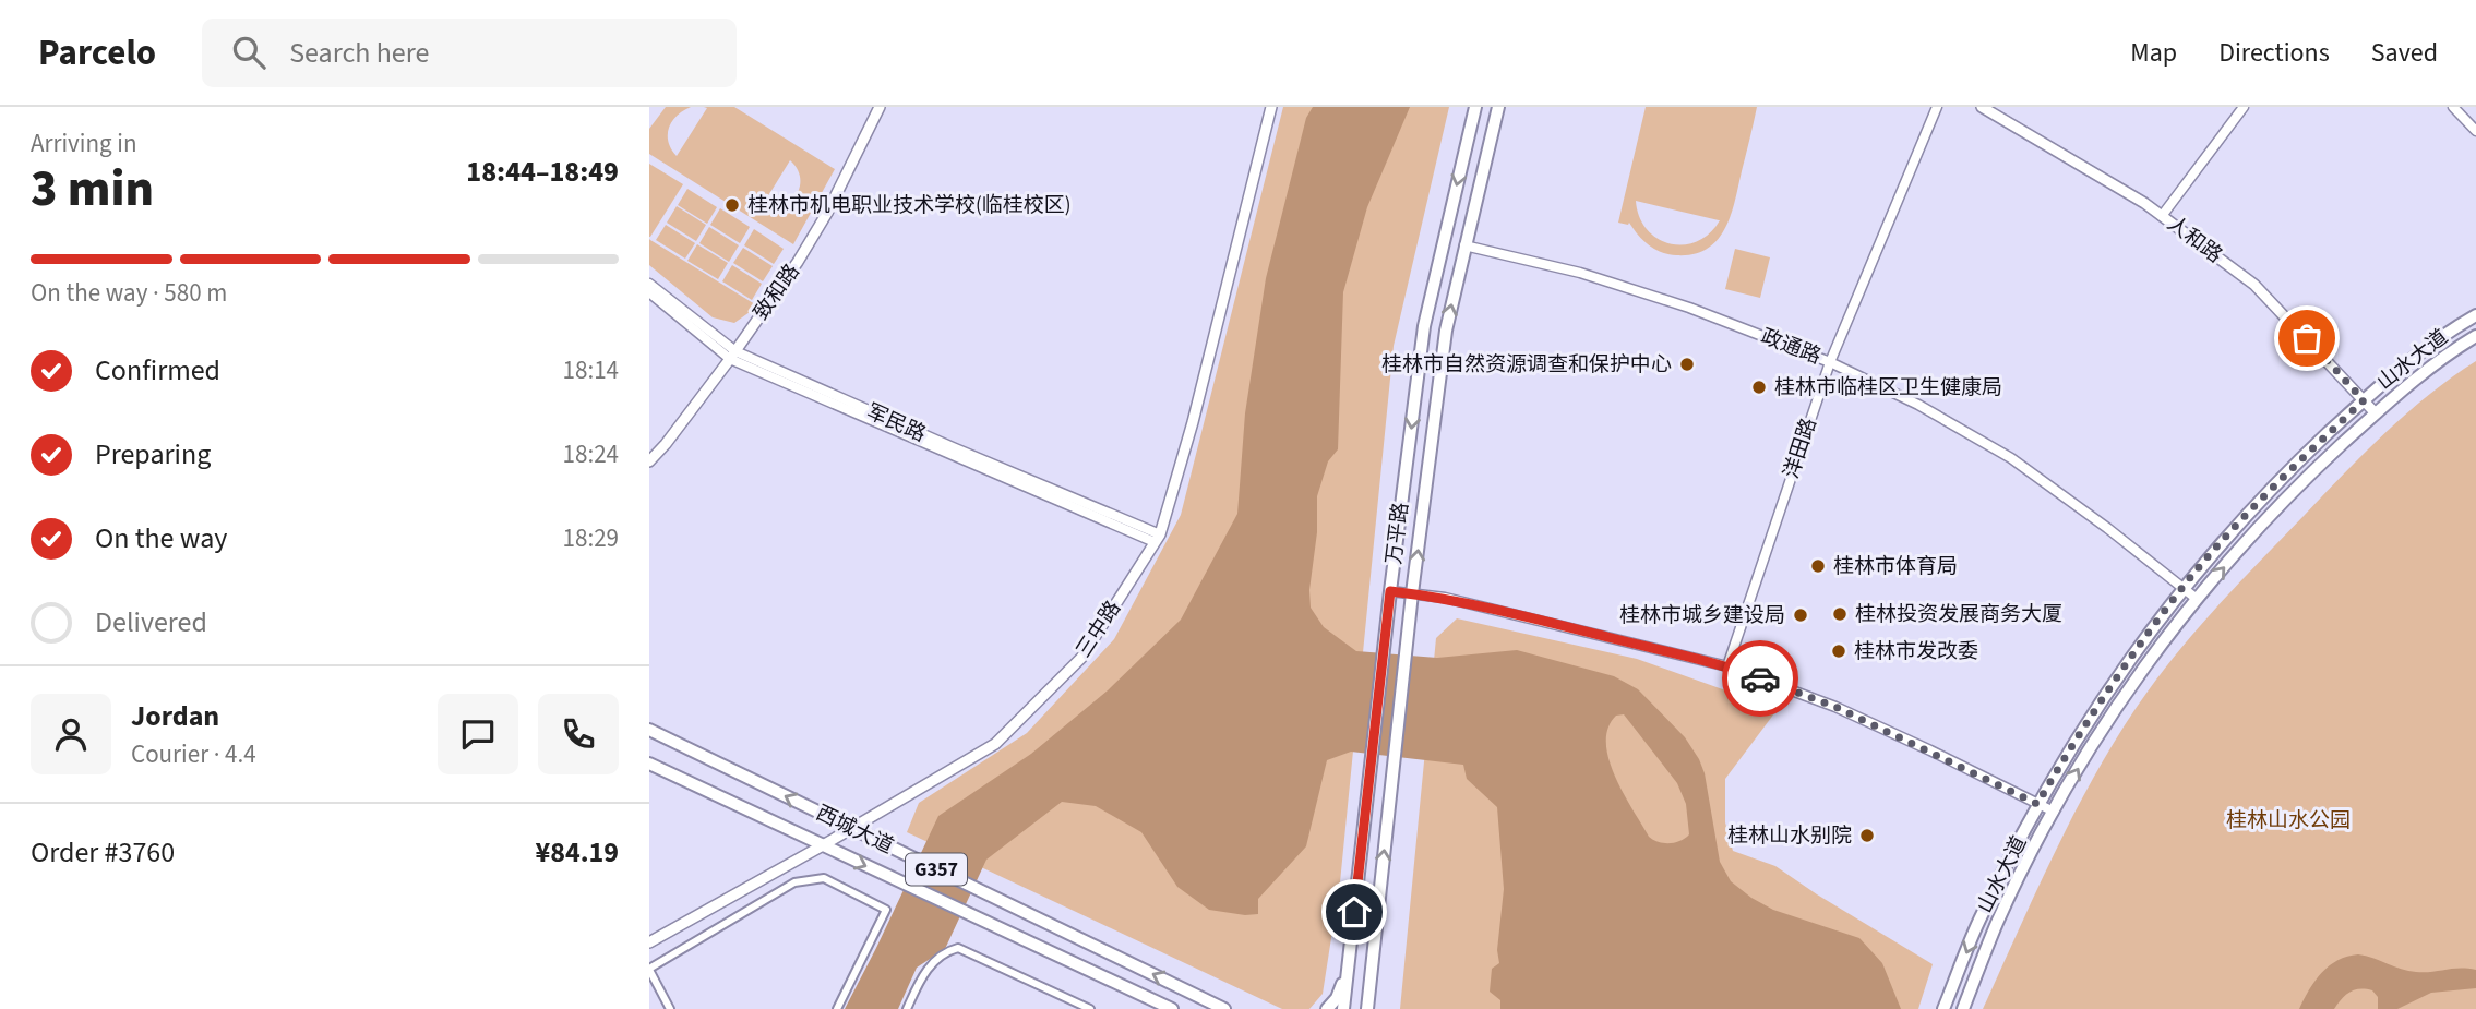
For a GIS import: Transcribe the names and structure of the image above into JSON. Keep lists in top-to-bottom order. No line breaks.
{"streets":{"main road":["人和路","致和路","山水大道","万平路","三中路","西城大道","G357"],"street":["政通路","军民路","洋田路"]},"crossings":[["人和路","山水大道"],["致和路","军民路"],["政通路","山水大道"],["政通路","洋田路"],["政通路","万平路"],["军民路","三中路"],["三中路","西城大道"]],"parks":["桂林山水公园"],"places":["桂林市机电职业技术学校(临桂校区)","桂林市自然资源调查和保护中心","桂林市临桂区卫生健康局","桂林市体育局","桂林投资发展商务大厦","桂林市城乡建设局","桂林市发改委","桂林山水别院"],"page":{"header":"Parcelo","search":"Search here","nav":["Map","Directions","Saved"],"heading":["3 min","Arriving in","18:44–18:49"],"panel":["Jordan","Courier · 4.4","Order #3760","¥84.19"],"bar":"On the way · 580 m","list":[["Confirmed","18:14"],["Preparing","18:24"],["On the way","18:29"],"Delivered"]}}
